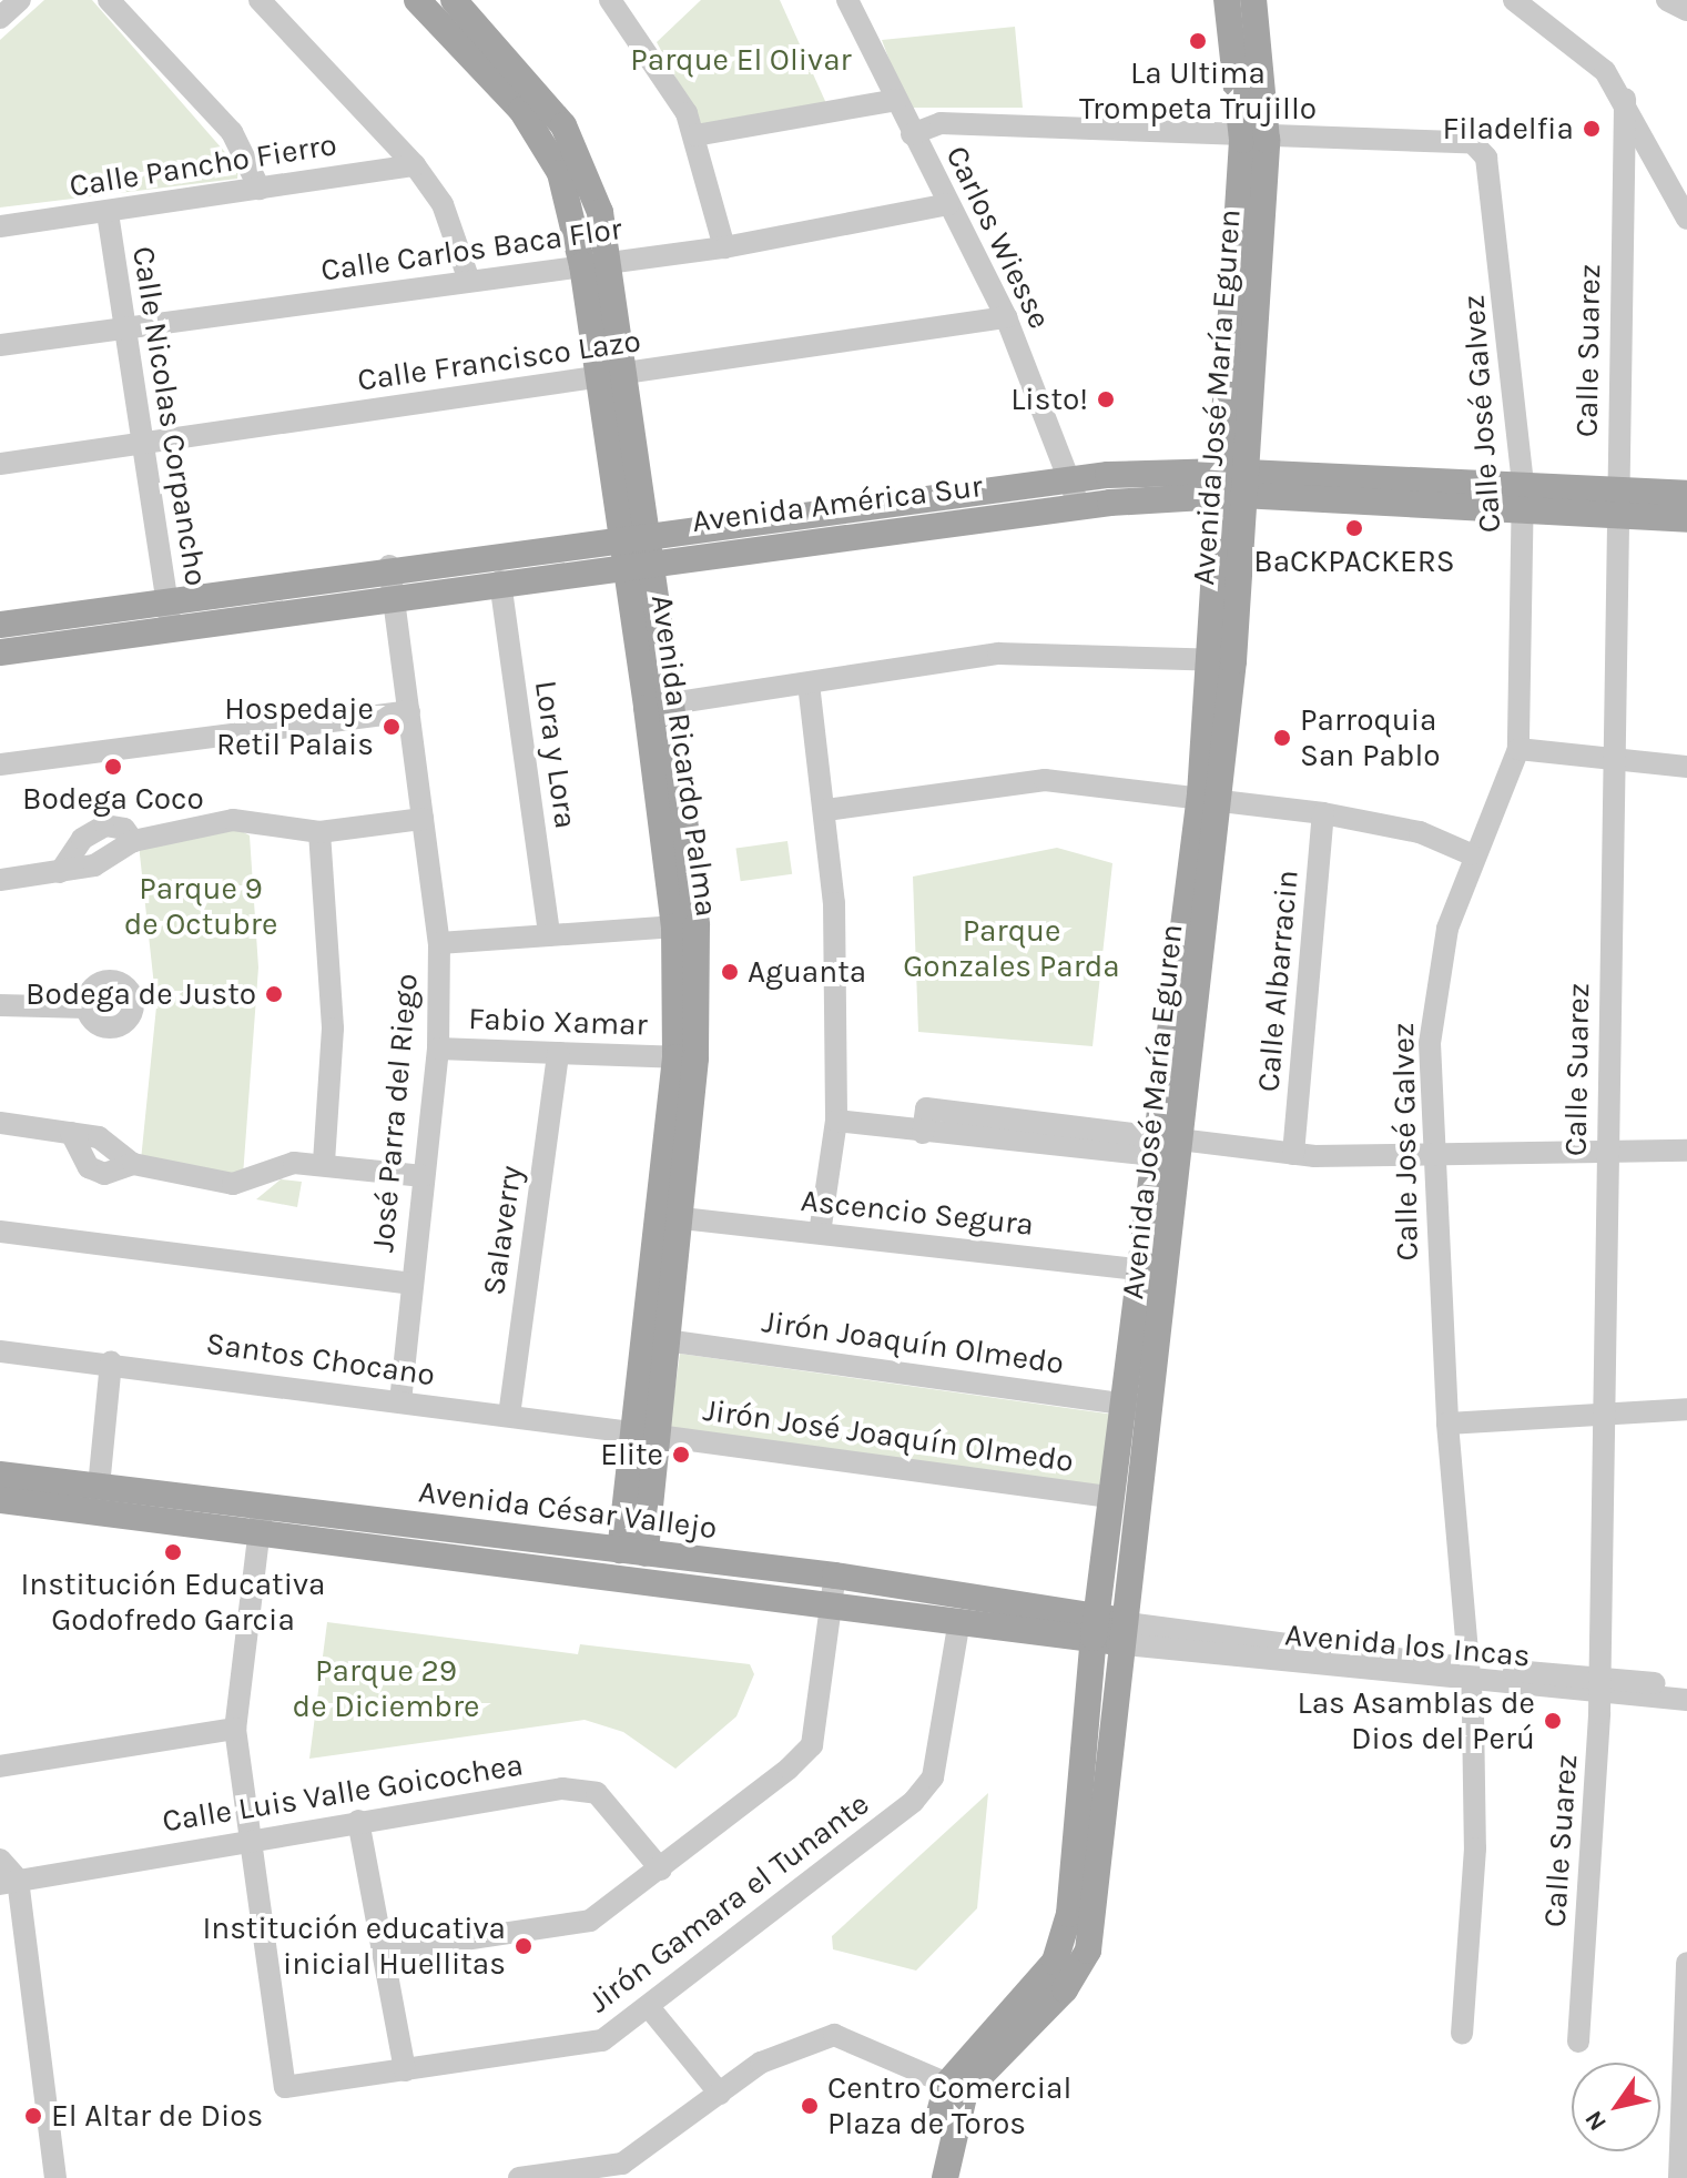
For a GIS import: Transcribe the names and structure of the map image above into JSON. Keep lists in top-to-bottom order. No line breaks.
{"streets":{"main road":["Avenida José María Eguren","Avenida América Sur","Avenida Ricardo Palma","Avenida César Vallejo"],"street":["Calle Pancho Fierro","Carlos Wiesse","Calle Carlos Baca Flor","Calle Suarez","Calle Francisco Lazo","Calle José Galvez","Calle Nicolas Corpancho","Lora y Lora","Calle Albarracin","Fabio Xamar","José Parra del Riego","Ascencio Segura","Salaverry","Jirón Joaquín Olmedo","Santos Chocano","Jirón José Joaquín Olmedo","Avenida los Incas","Calle Luis Valle Goicochea","Jirón Gamara el Tunante"]},"crossings":[["Calle Pancho Fierro","Calle Nicolas Corpancho"],["Carlos Wiesse","Calle Carlos Baca Flor"],["Carlos Wiesse","Calle Francisco Lazo"],["Carlos Wiesse","Avenida América Sur"],["Calle Carlos Baca Flor","Calle Nicolas Corpancho"],["Calle Carlos Baca Flor","Avenida Ricardo Palma"],["Calle Suarez","Avenida América Sur"],["Calle Suarez","Avenida los Incas"],["Calle Francisco Lazo","Calle Nicolas Corpancho"],["Calle Francisco Lazo","Avenida Ricardo Palma"],["Avenida José María Eguren","Calle José Galvez"],["Avenida José María Eguren","Avenida América Sur"],["Avenida José María Eguren","Ascencio Segura"],["Avenida José María Eguren","Jirón Joaquín Olmedo"],["Avenida José María Eguren","Jirón José Joaquín Olmedo"],["Avenida José María Eguren","Avenida César Vallejo"],["Avenida José María Eguren","Avenida los Incas"],["Calle José Galvez","Avenida América Sur"],["Calle José Galvez","Avenida los Incas"],["Calle Nicolas Corpancho","Avenida América Sur"],["Avenida América Sur","Lora y Lora"],["Avenida América Sur","Avenida Ricardo Palma"],["Avenida América Sur","José Parra del Riego"],["Avenida Ricardo Palma","Fabio Xamar"],["Avenida Ricardo Palma","Ascencio Segura"],["Avenida Ricardo Palma","Jirón Joaquín Olmedo"],["Avenida Ricardo Palma","Santos Chocano"],["Avenida Ricardo Palma","Jirón José Joaquín Olmedo"],["Avenida Ricardo Palma","Avenida César Vallejo"],["Fabio Xamar","José Parra del Riego"],["Fabio Xamar","Salaverry"],["José Parra del Riego","Santos Chocano"],["Salaverry","Santos Chocano"],["Santos Chocano","Jirón José Joaquín Olmedo"],["Avenida César Vallejo","Avenida los Incas"],["Avenida César Vallejo","Jirón Gamara el Tunante"],["Calle Luis Valle Goicochea","Jirón Gamara el Tunante"]],"parks":["Parque El Olivar","Parque 9 de Octubre","Parque Gonzales Parda","Parque 29 de Diciembre"],"places":["La Ultima Trompeta Trujillo","Filadelfia","Listo!","BaCKPACKERS","Hospedaje Retil Palais","Parroquia San Pablo","Bodega Coco","Aguanta","Bodega de Justo","Elite","Institución Educativa Godofredo Garcia","Las Asamblas de Dios del Perú","Institución educativa inicial Huellitas","Centro Comercial Plaza de Toros","El Altar de Dios"],"north":"bottom left"}
